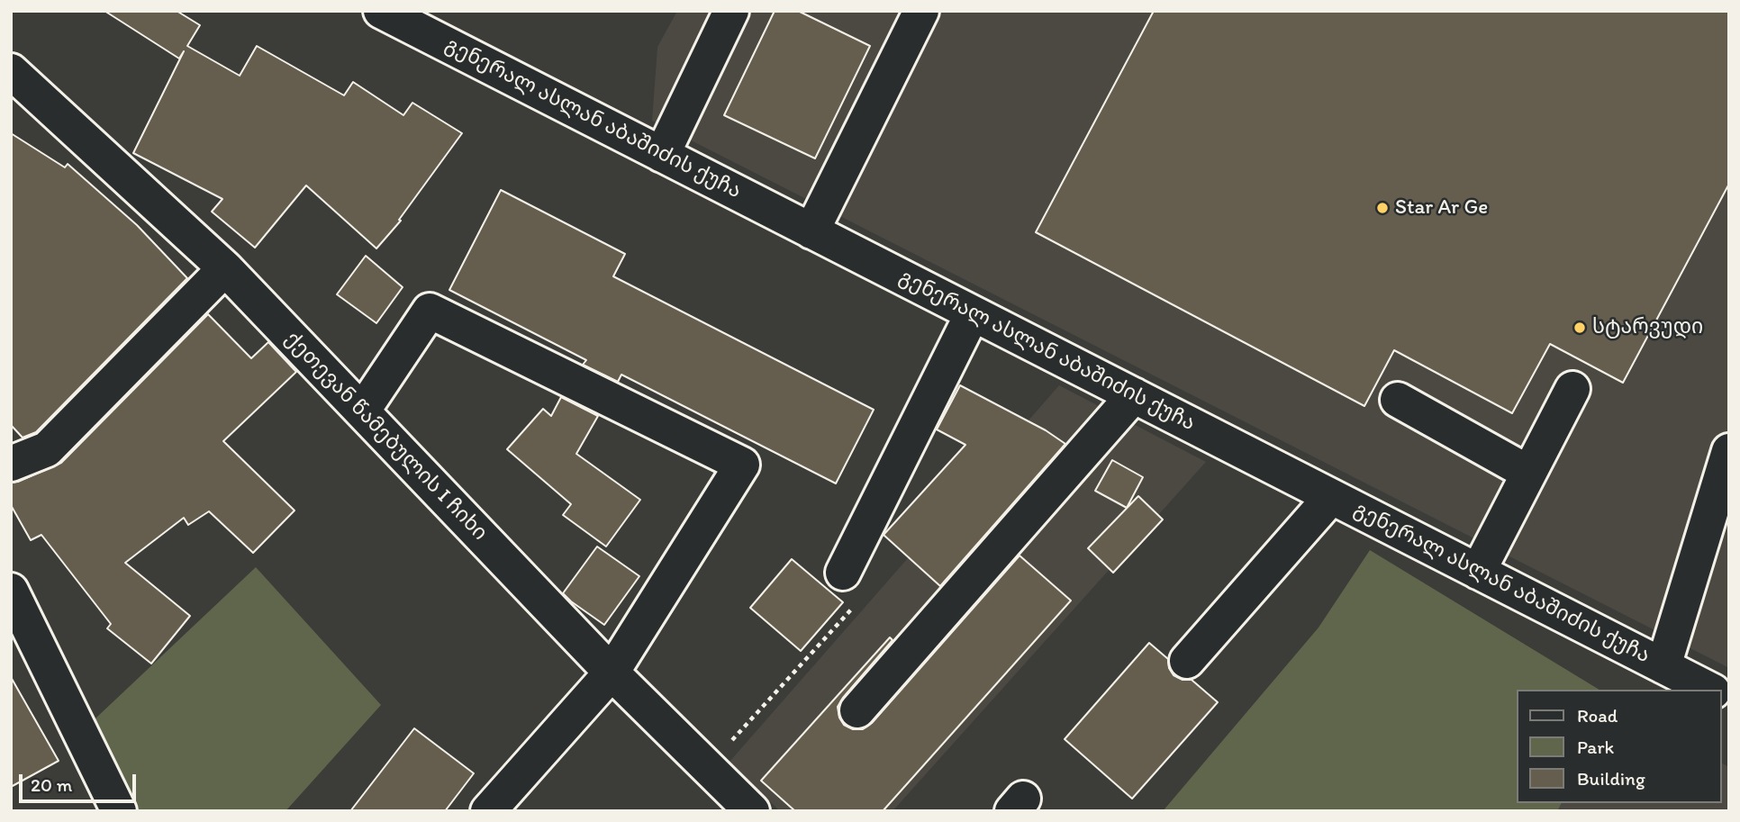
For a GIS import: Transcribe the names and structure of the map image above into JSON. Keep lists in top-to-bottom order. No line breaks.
{"streets":{"street":["გენერალ ასლან აბაშიძის ქუჩა","ქეთევან წამებულის I ჩიხი"]},"places":["Star Ar Ge","სტარვუდი"],"legend":["Road","Park","Building"],"scale_bar":"20 m"}
